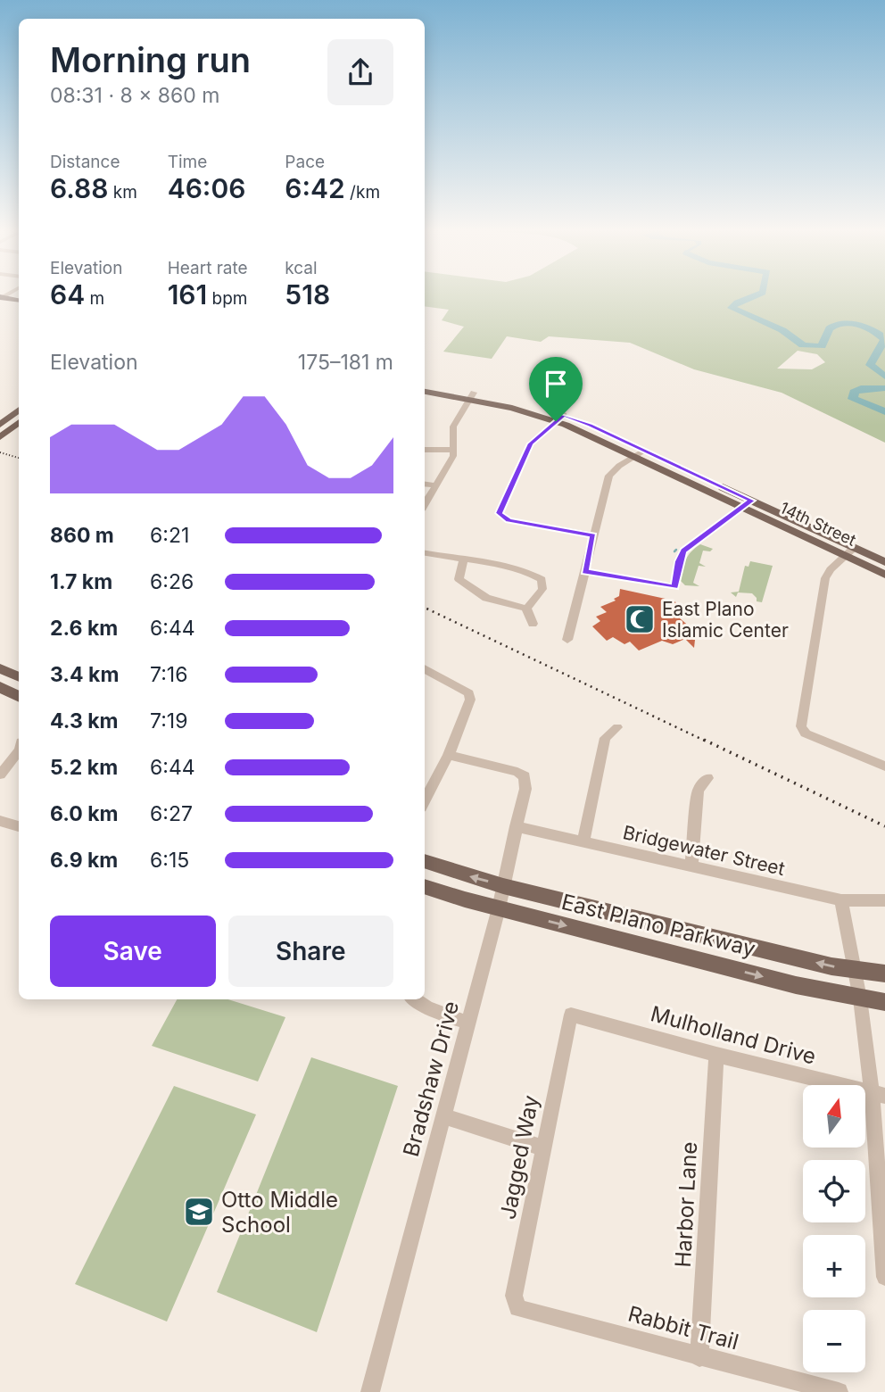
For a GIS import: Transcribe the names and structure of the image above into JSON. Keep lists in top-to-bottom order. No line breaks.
{"streets":{"main road":["14th Street","East Plano Parkway"],"street":["Bridgewater Street","Mulholland Drive","Bradshaw Drive","Jagged Way","Harbor Lane","Rabbit Trail"]},"crossings":[["Bridgewater Street","Bradshaw Drive"],["East Plano Parkway","Bradshaw Drive"],["Mulholland Drive","Jagged Way"],["Mulholland Drive","Harbor Lane"],["Jagged Way","Rabbit Trail"],["Harbor Lane","Rabbit Trail"]],"places":{"mosque":["East Plano Islamic Center"],"school or university":["Otto Middle School"]},"north":"top","page":{"heading":["Morning run","08:31 · 8 × 860 m"],"stats":[["Distance","6.88 km"],["Time","46:06"],["Pace","6:42 /km"],["Elevation","64 m"],["Heart rate","161 bpm"],["kcal","518"]],"chart":["Elevation","175–181 m"],"list":[{"name":"860 m","note":"6:21"},{"name":"1.7 km","note":"6:26"},{"name":"2.6 km","note":"6:44"},{"name":"3.4 km","note":"7:16"},{"name":"4.3 km","note":"7:19"},{"name":"5.2 km","note":"6:44"},{"name":"6.0 km","note":"6:27"},{"name":"6.9 km","note":"6:15"}],"buttons":["Save","Share"],"map_buttons":["+","−"]}}
